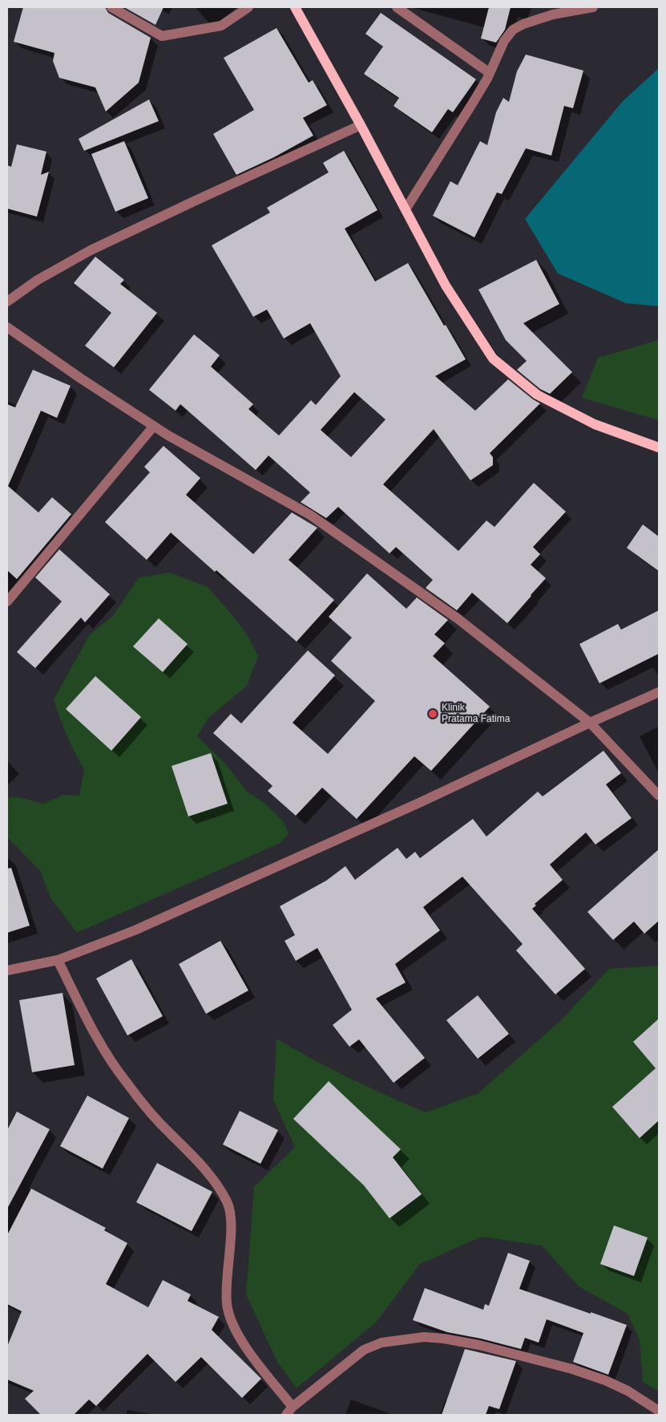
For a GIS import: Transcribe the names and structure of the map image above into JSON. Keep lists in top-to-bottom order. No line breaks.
{"places":["Klinik Pratama Fatima"]}
